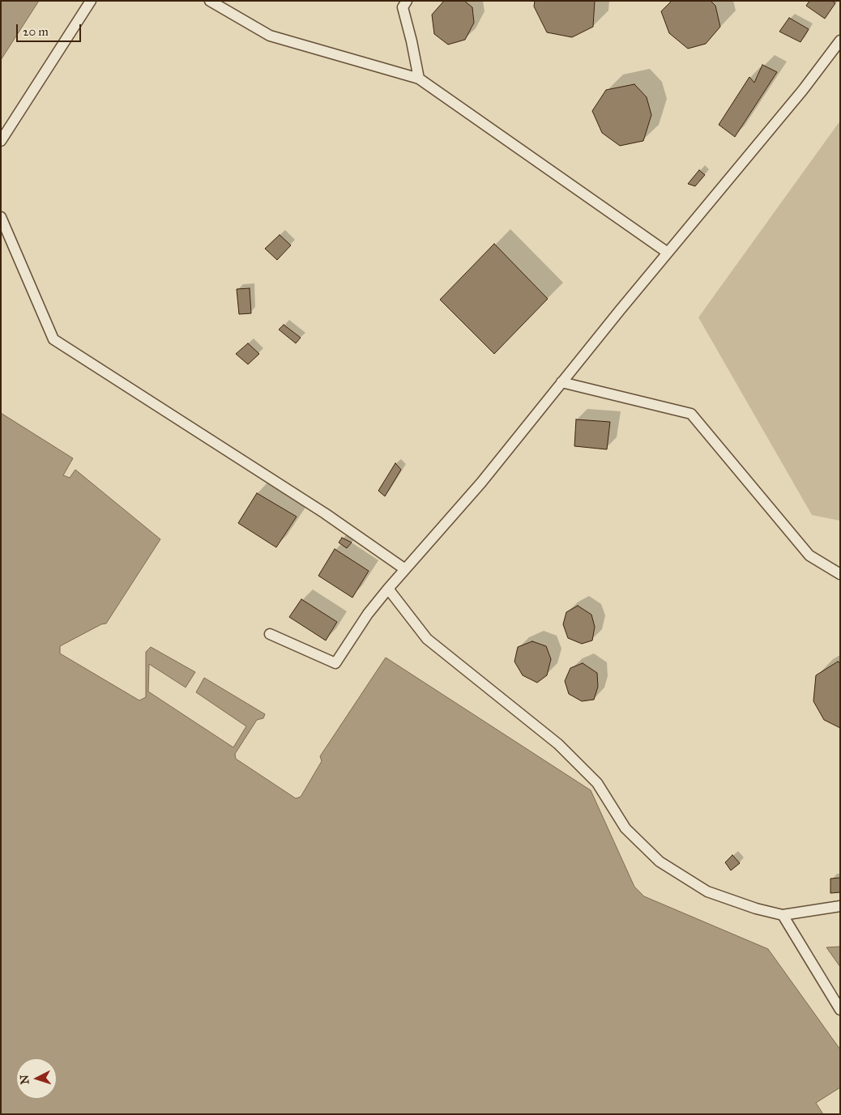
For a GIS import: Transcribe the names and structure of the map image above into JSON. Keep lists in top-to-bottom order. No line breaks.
{"scale_bar":"20 m","north":"left"}
